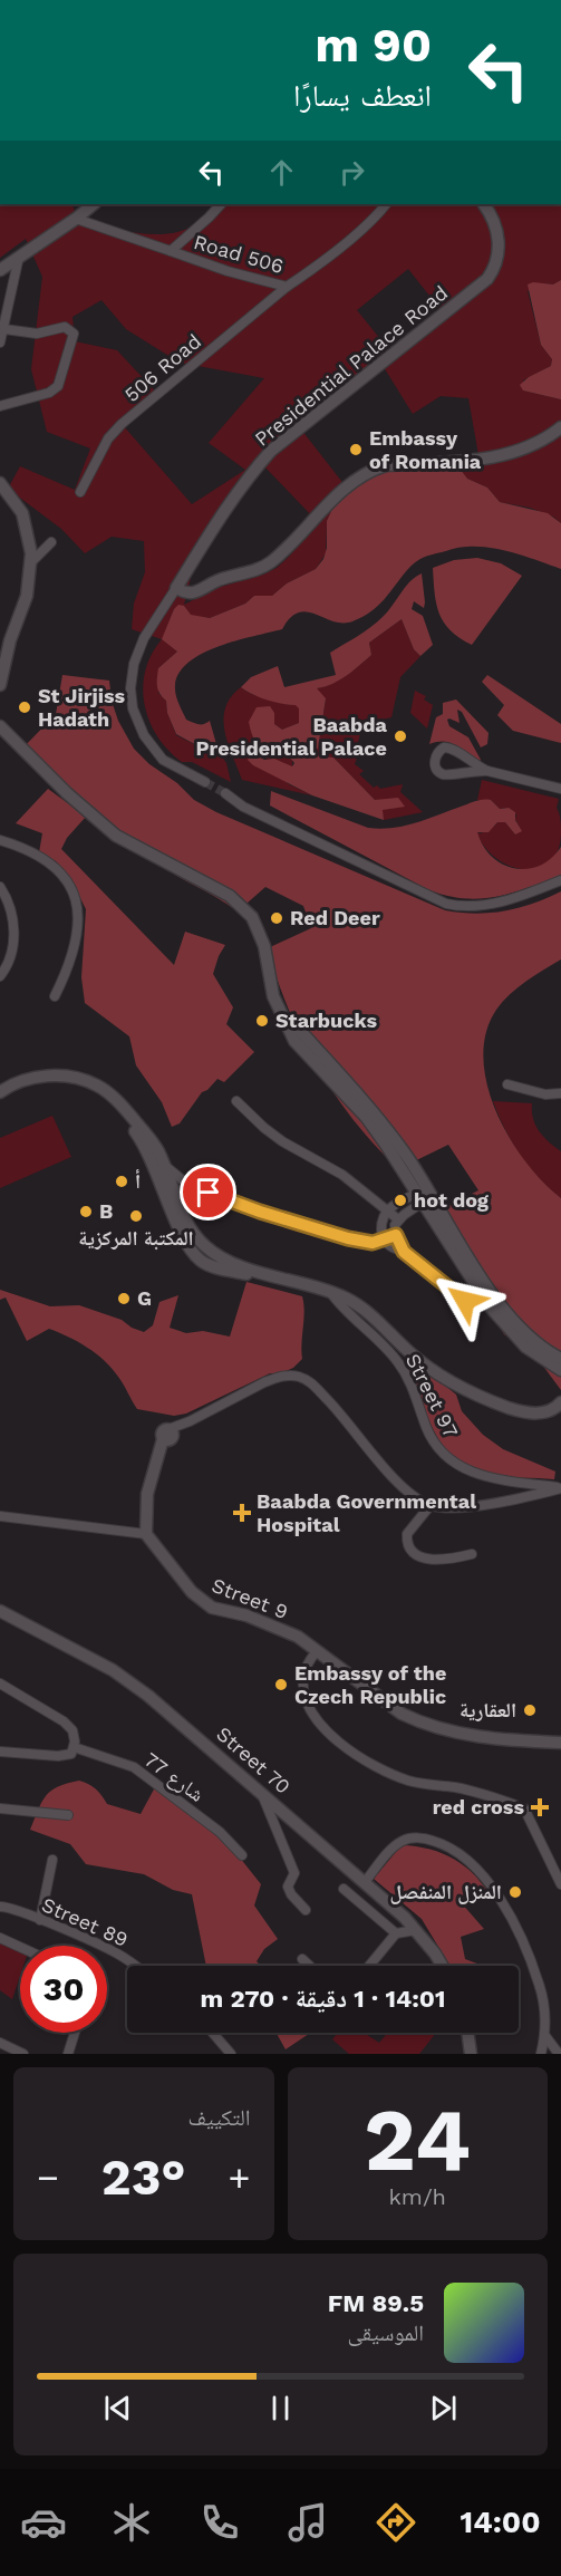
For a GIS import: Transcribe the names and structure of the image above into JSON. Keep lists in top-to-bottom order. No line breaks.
{"streets":{"street":["Road 506","Presidential Palace Road","506 Road","Street 97","Street 9","Street 70","شارع 77","Street 89"]},"crossings":[["Road 506","506 Road"]],"places":{"other":["Embassy of Romania","St Jirjiss Hadath","Baabda Presidential Palace","Red Deer","Starbucks","أ","hot dog","B","المكتبة المركزية","G","Embassy of the Czech Republic","العقارية","المنزل المنفصل"],"health":["Baabda Governmental Hospital","red cross"]},"page":{"turn":["90 m","انعطف يسارًا"],"limit":"30","trip":"14:01 · 1 دقيقة · 270 m","tile":[["24","km/h"],"التكييف"],"heat":["−","23°","+"],"song":["89.5 FM","الموسيقى"],"tabs":"14:00"}}
